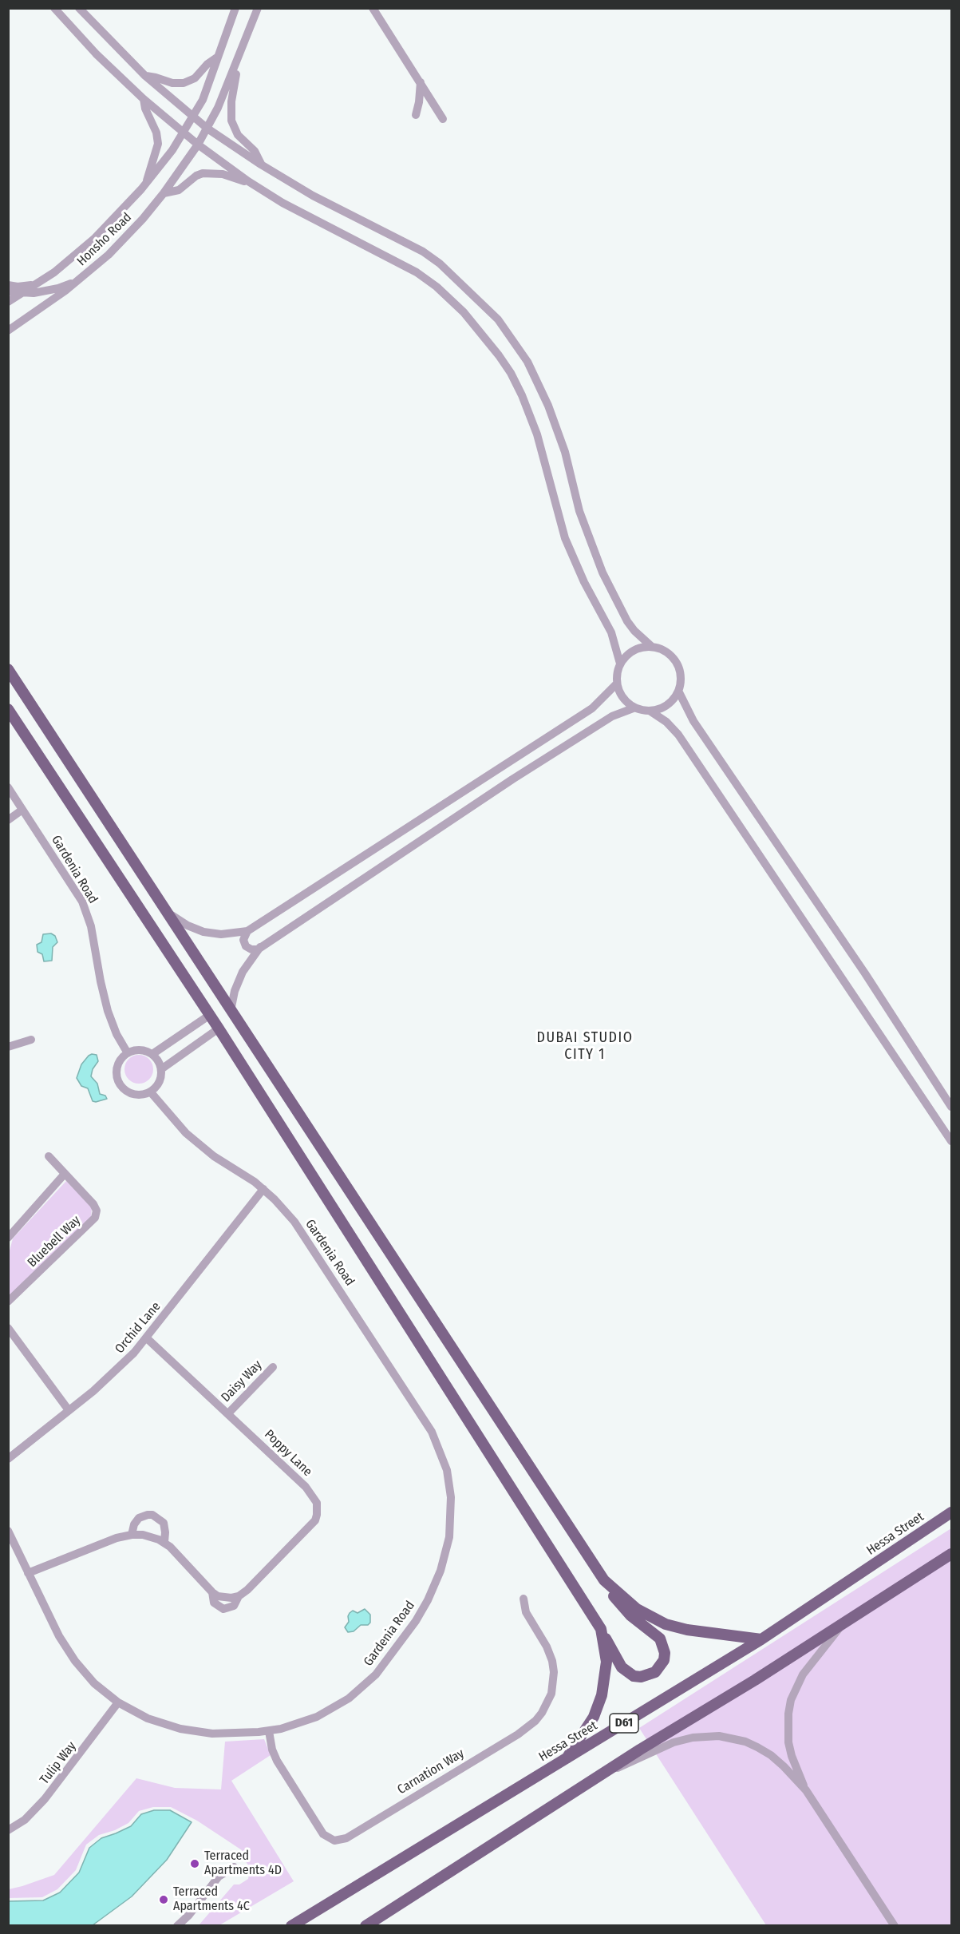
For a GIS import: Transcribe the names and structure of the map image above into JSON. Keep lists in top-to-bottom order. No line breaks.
{"streets":{"main road":["Hessa Street","D61"],"street":["Honsho Road","Gardenia Road","Bluebell Way","Orchid Lane","Daisy Way","Poppy Lane","Tulip Way","Carnation Way"]},"crossings":[["Gardenia Road","Orchid Lane"],["Gardenia Road","Poppy Lane"],["Gardenia Road","Tulip Way"],["Gardenia Road","Carnation Way"],["Orchid Lane","Poppy Lane"],["Daisy Way","Poppy Lane"]],"districts":["DUBAI STUDIO CITY 1"],"places":["Terraced Apartments 4D","Terraced Apartments 4C"]}
